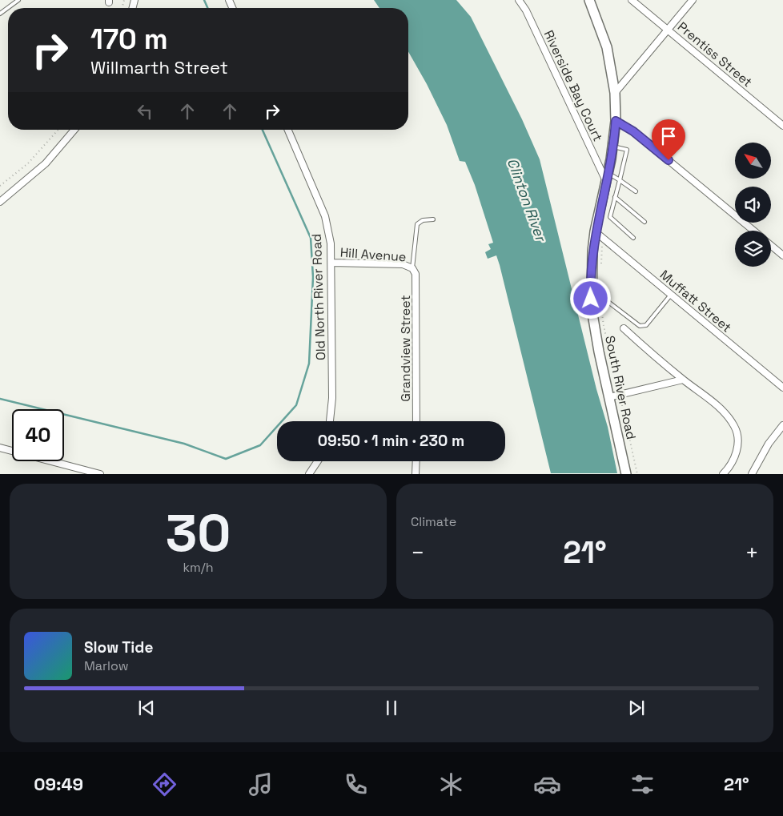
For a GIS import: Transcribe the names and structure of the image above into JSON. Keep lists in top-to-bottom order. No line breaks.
{"streets":{"street":["Prentiss Street","Riverside Bay Court","Hill Avenue","Old North River Road","Muffatt Street","Grandview Street","South River Road"]},"crossings":[["Riverside Bay Court","South River Road"],["Hill Avenue","Old North River Road"],["Hill Avenue","Grandview Street"],["Muffatt Street","South River Road"]],"water":["Clinton River"],"north":"top left","page":{"turn":["170 m","Willmarth Street"],"limit":"40","trip":"09:50 · 1 min · 230 m","tile":[["30","km/h"],"Climate"],"heat":["−","21°","+"],"song":["Slow Tide","Marlow"],"tabs":["09:49","21°"]}}
